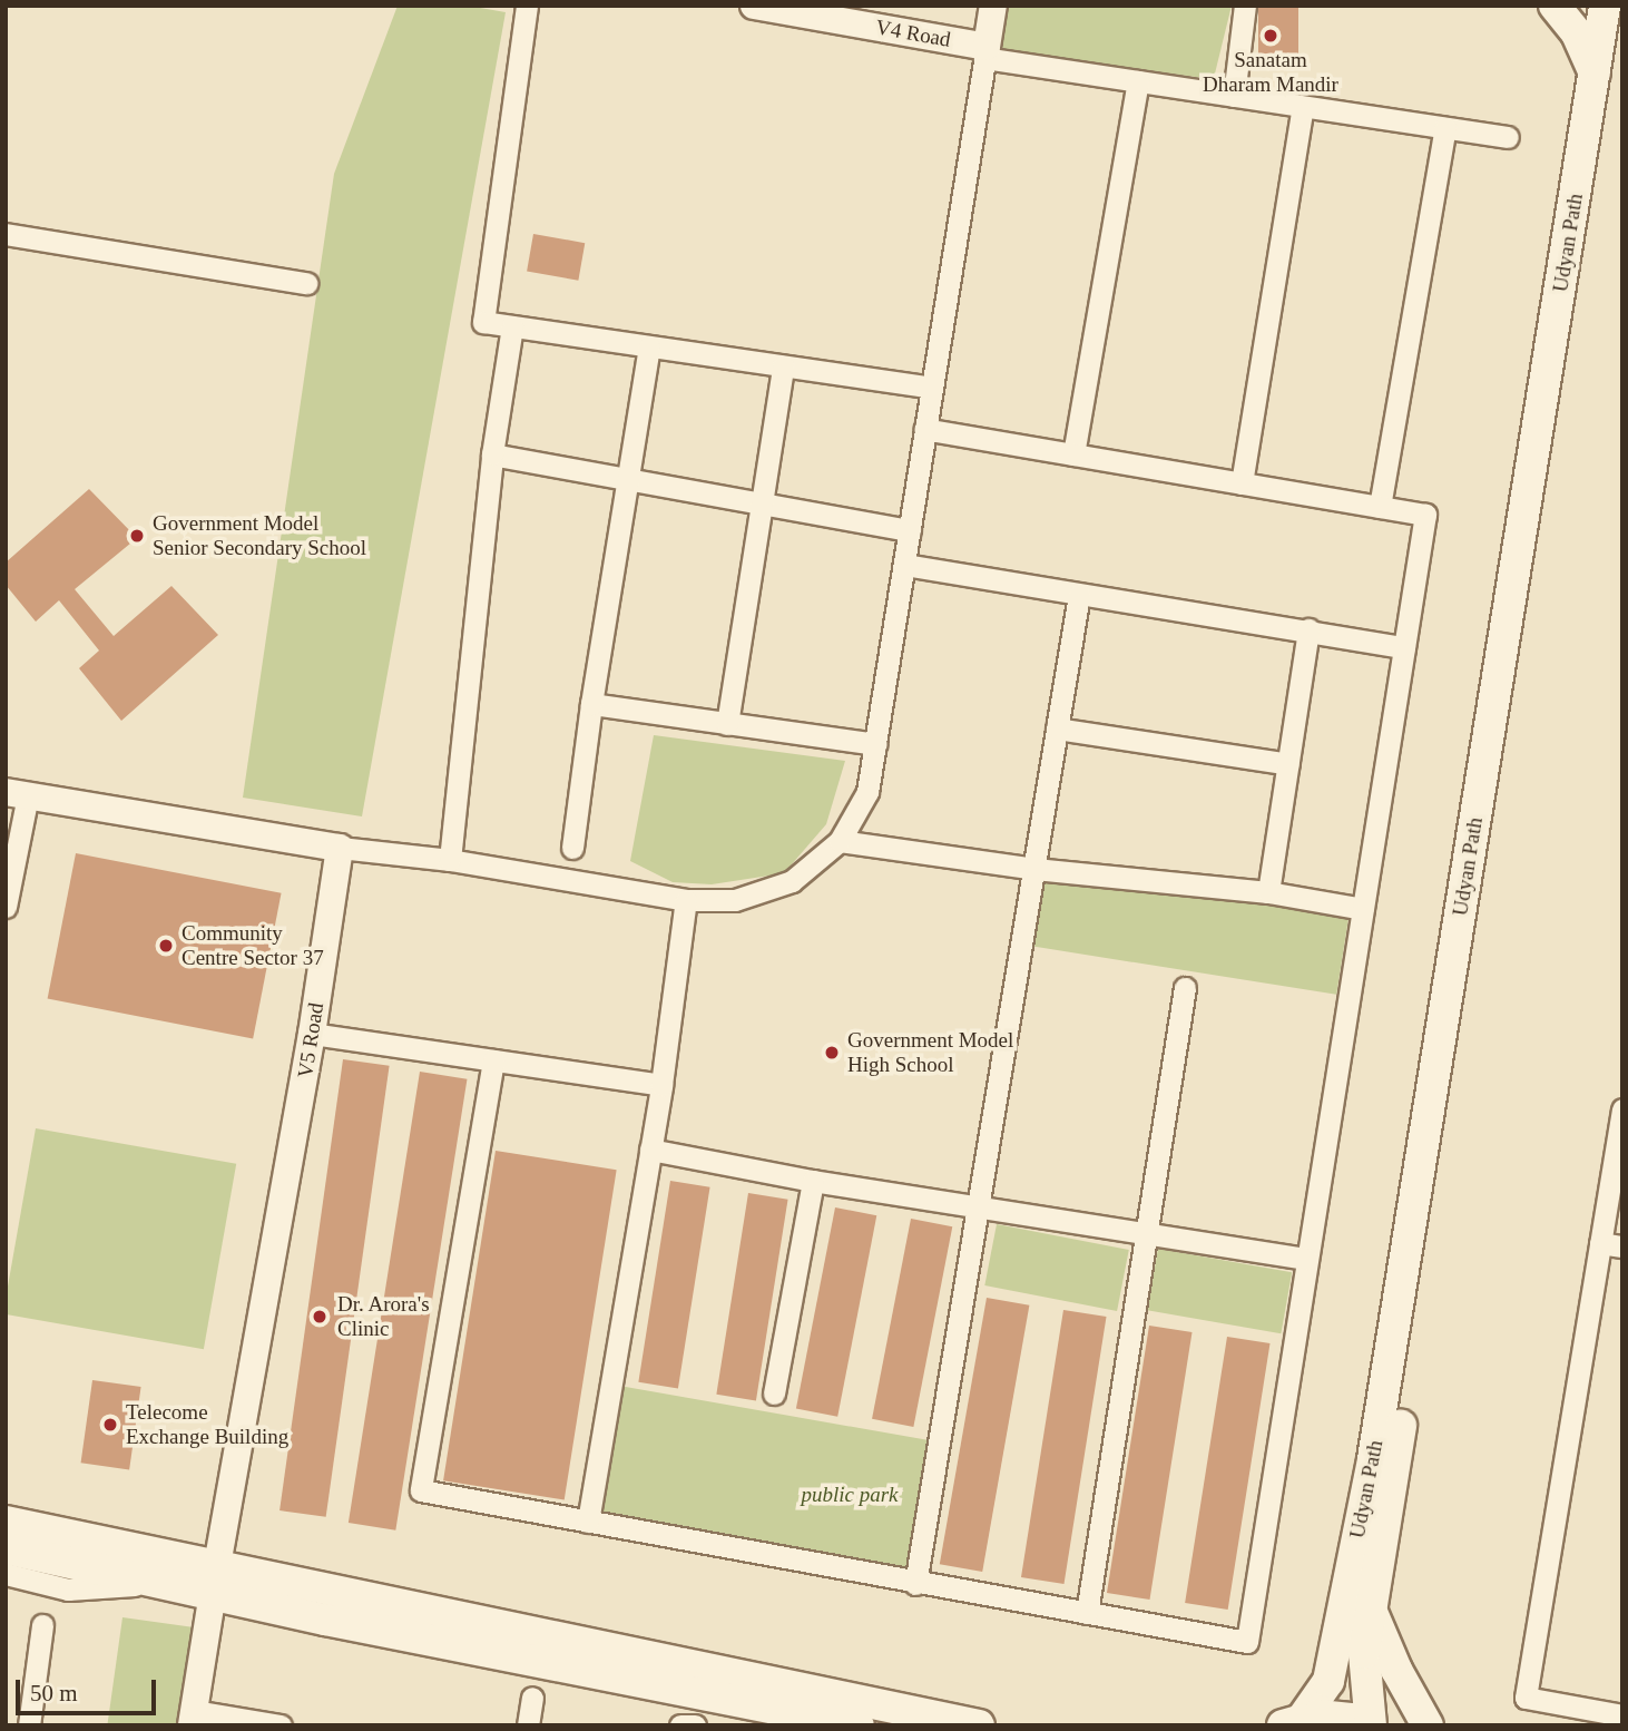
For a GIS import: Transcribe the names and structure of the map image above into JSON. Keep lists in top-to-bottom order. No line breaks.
{"streets":{"main road":["Udyan Path"],"street":["V4 Road","V5 Road"]},"parks":["public park"],"places":["Sanatam Dharam Mandir","Government Model Senior Secondary School","Community Centre Sector 37","Government Model High School","Dr. Arora's Clinic","Telecome Exchange Building"],"scale_bar":"50 m"}
